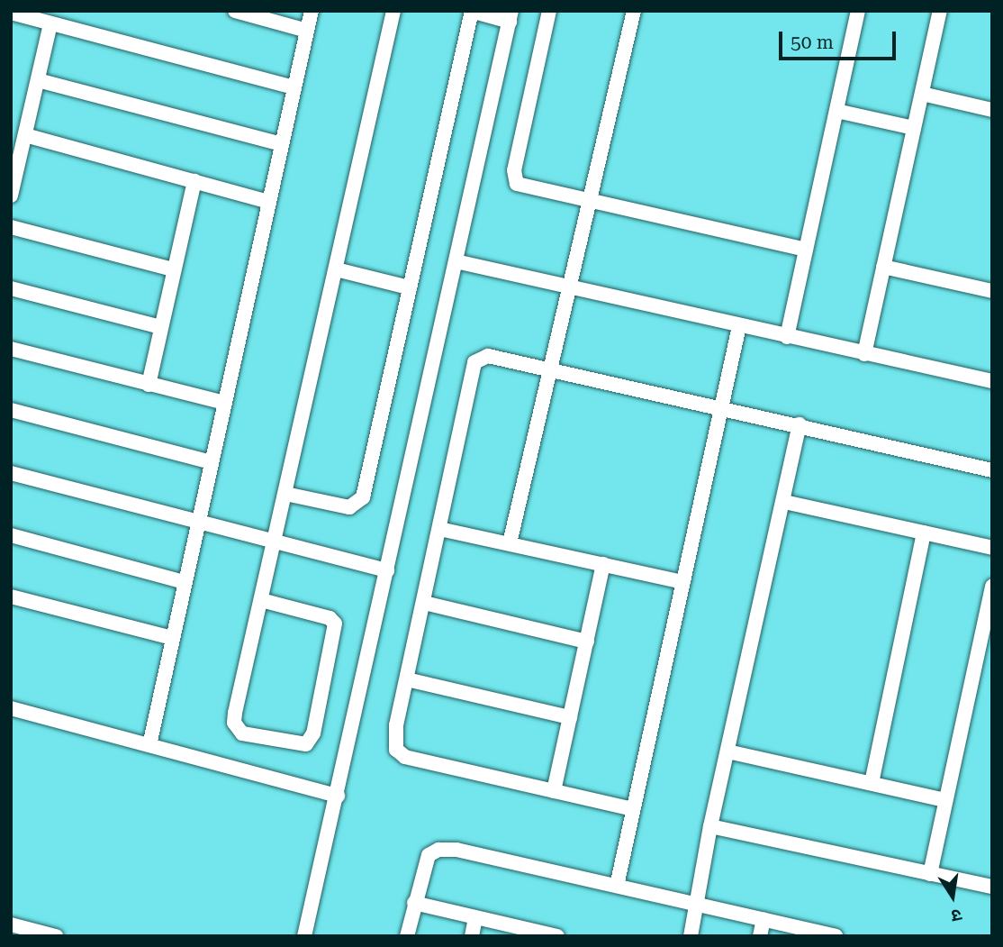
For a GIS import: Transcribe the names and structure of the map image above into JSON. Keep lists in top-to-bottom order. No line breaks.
{"scale_bar":"50 m","north":"bottom"}
